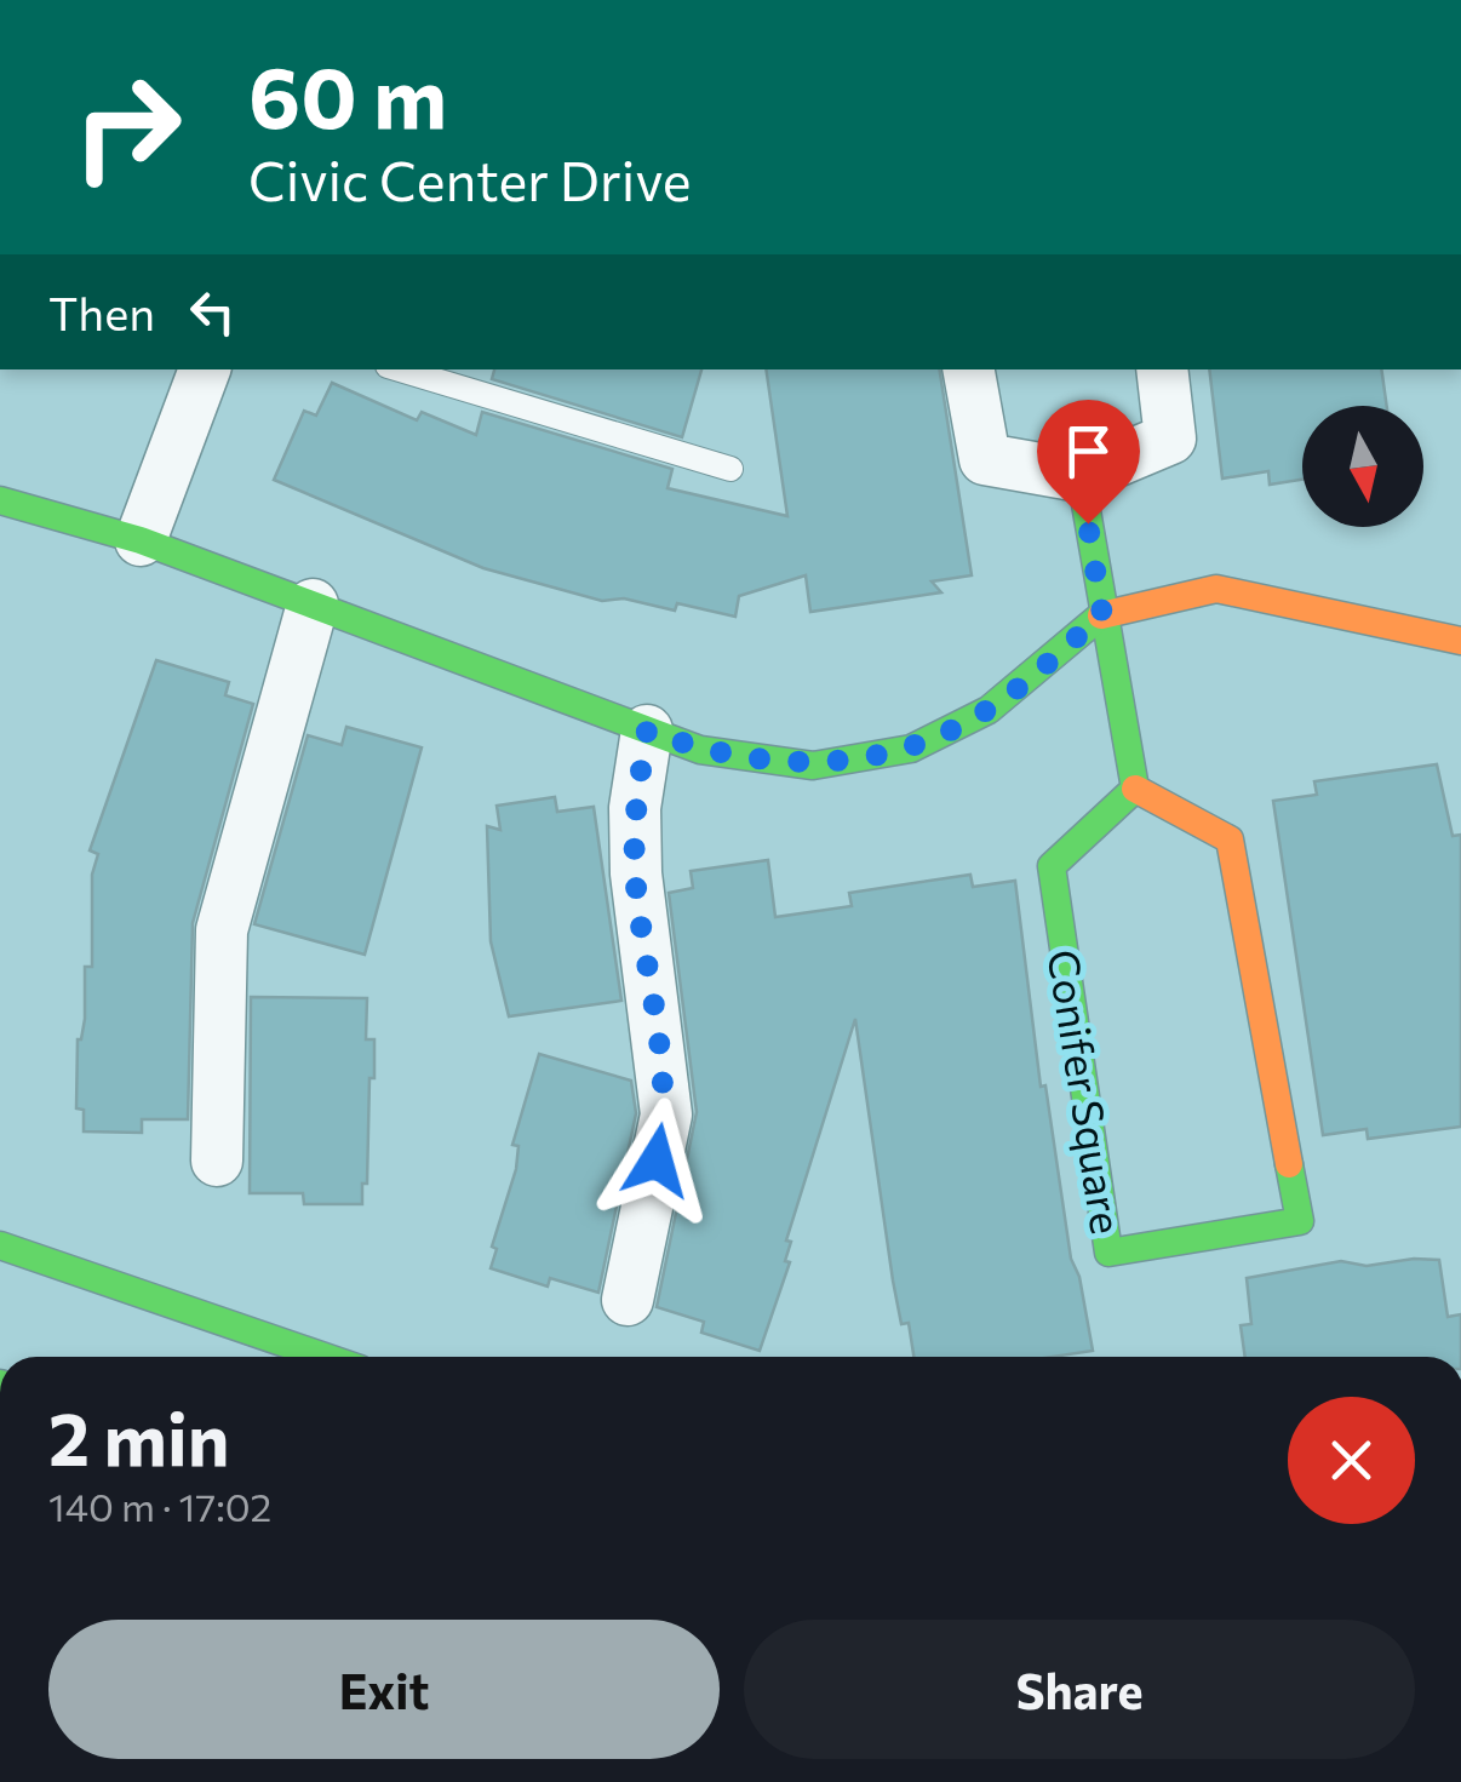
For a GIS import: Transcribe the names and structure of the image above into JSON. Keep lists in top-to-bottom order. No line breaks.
{"streets":{"street":["Conifer Square"]},"north":"bottom","page":{"turn":["60 m","Civic Center Drive"],"then":"Then","heading":["2 min","140 m · 17:02"],"buttons":["Exit","Share"]}}
